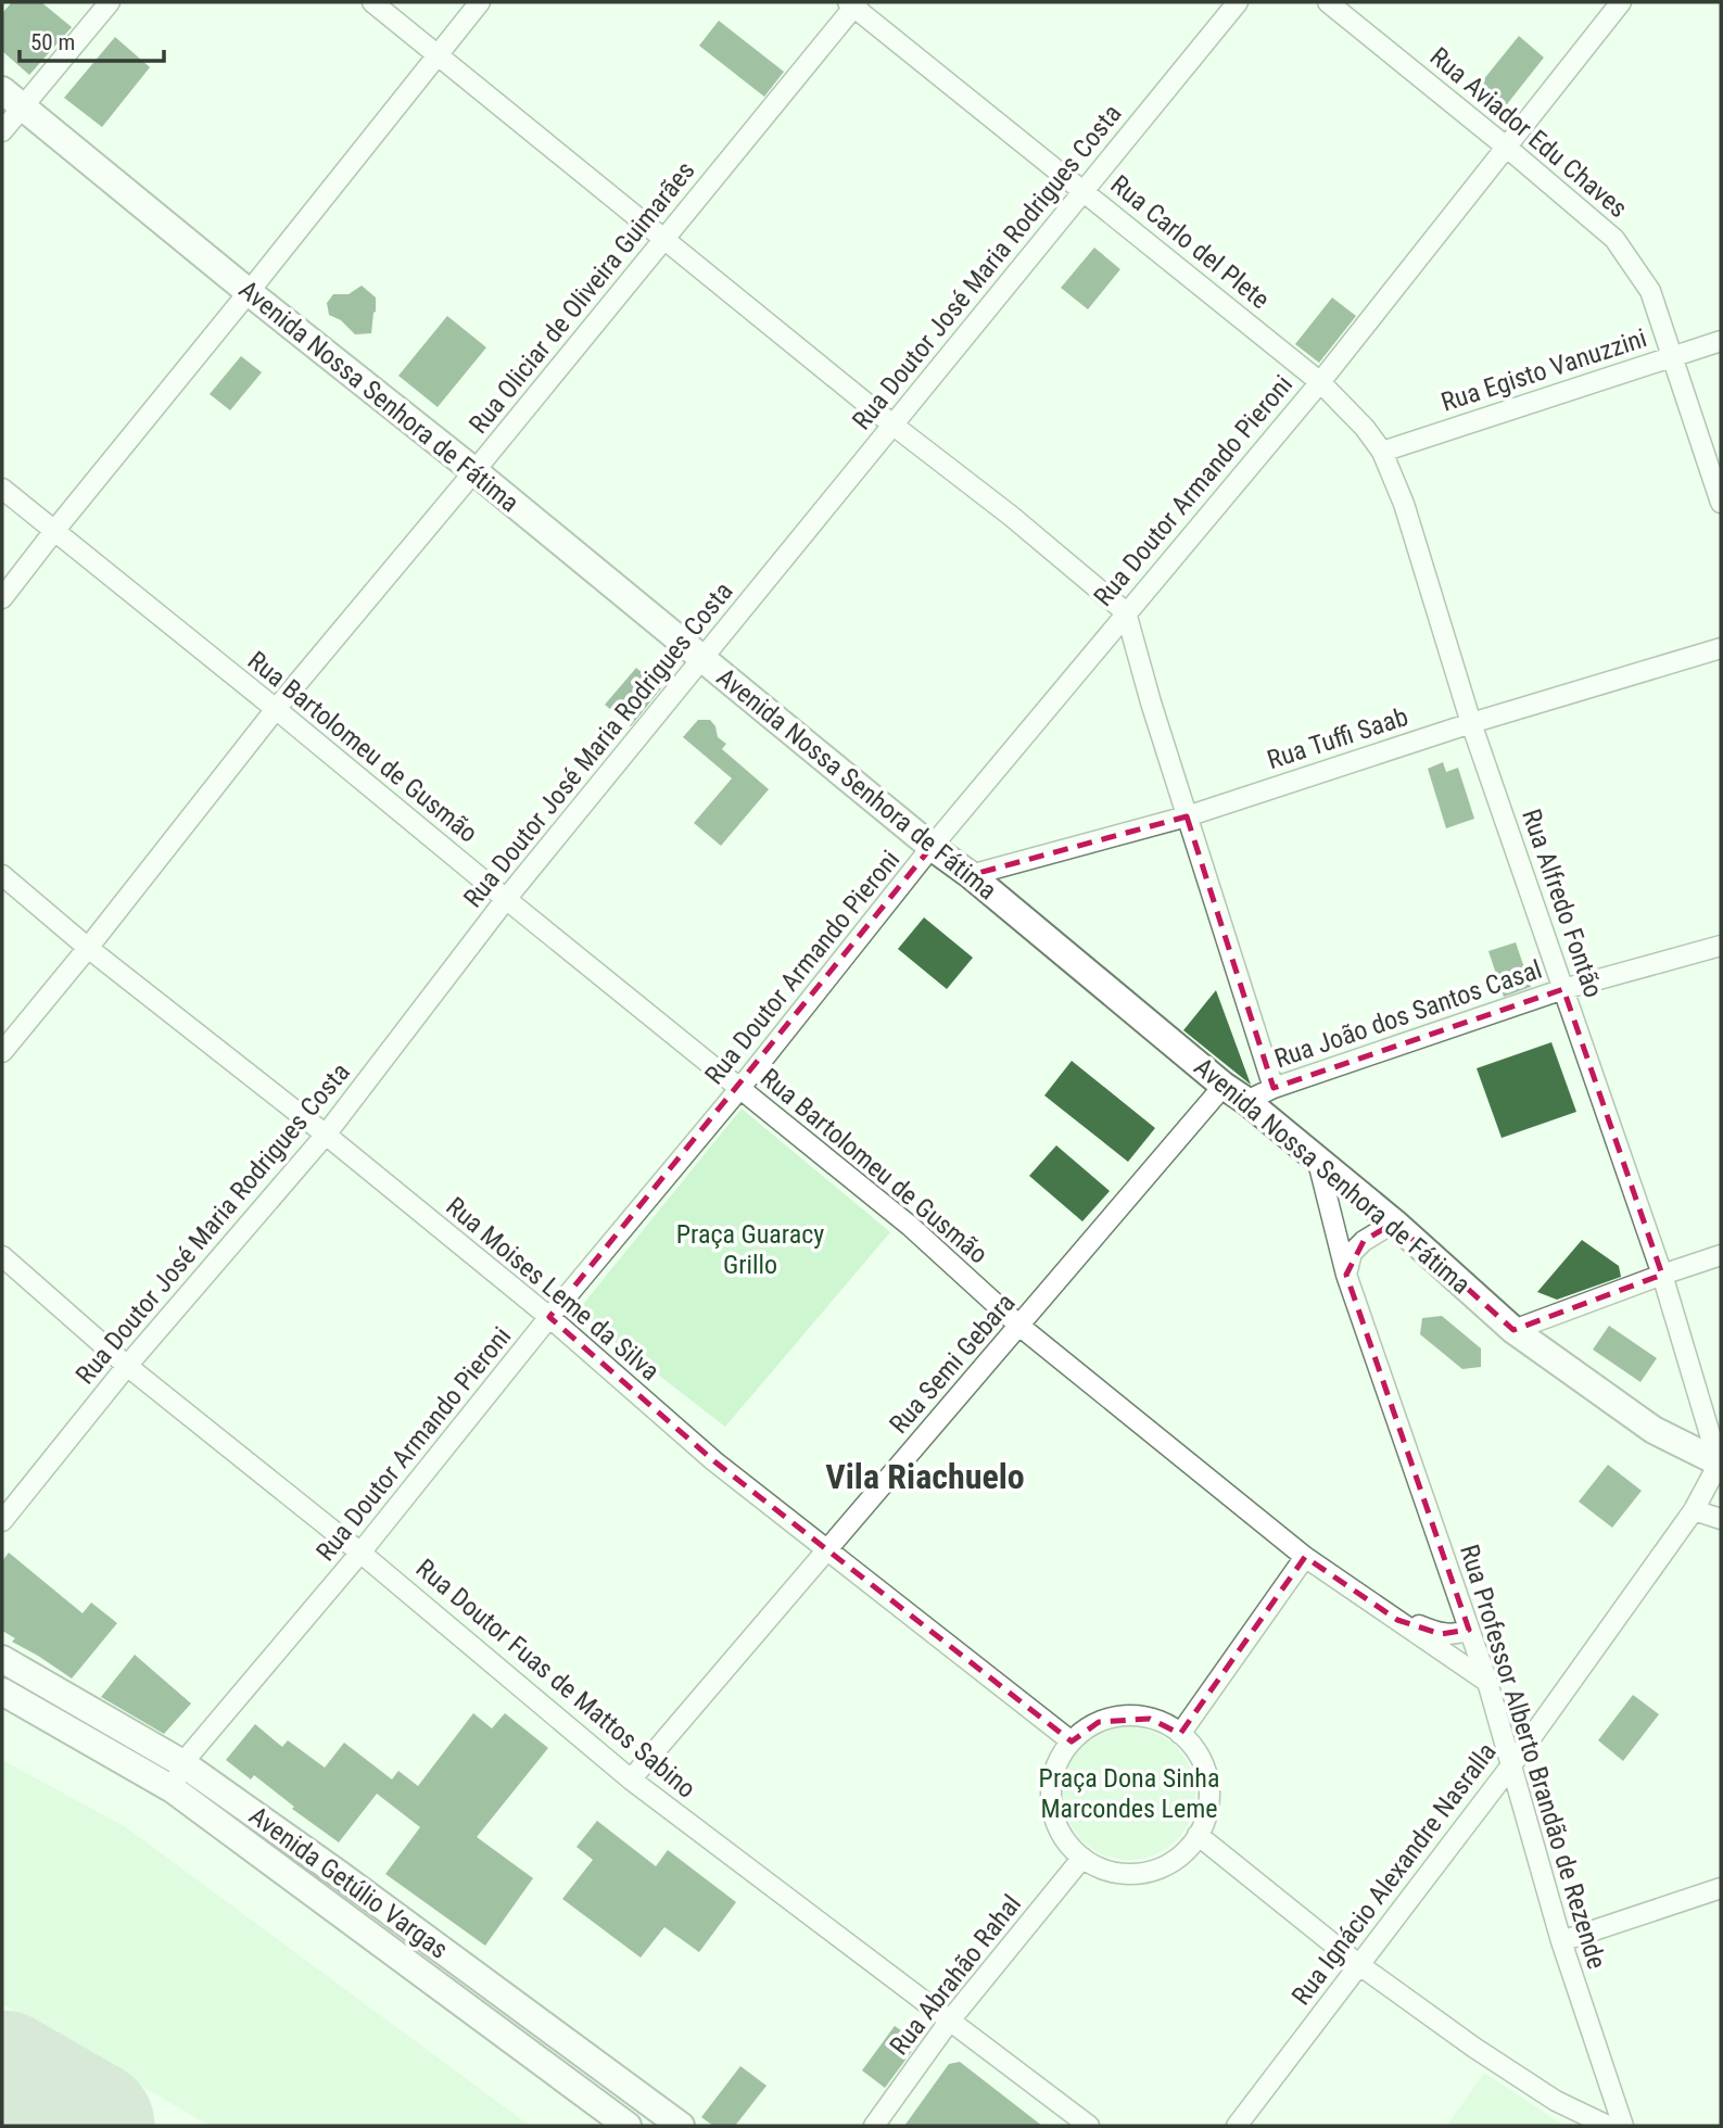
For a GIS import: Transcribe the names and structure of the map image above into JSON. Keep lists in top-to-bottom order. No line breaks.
{"streets":{"street":["Rua Aviador Edu Chaves","Rua Carlo del Plete","Rua Doutor José Maria Rodrigues Costa","Rua Oliciar de Oliveira Guimarães","Rua Egisto Vanuzzini","Avenida Nossa Senhora de Fátima","Rua Doutor Armando Pieroni","Rua Tuffi Saab","Rua Bartolomeu de Gusmão","Rua Alfredo Fontão","Rua João dos Santos Casal","Rua Moises Leme da Silva","Rua Semi Gebara","Rua Doutor Fuas de Mattos Sabino","Rua Professor Alberto Brandão de Rezende","Rua Ignácio Alexandre Nasralla","Avenida Getúlio Vargas","Rua Abrahão Rahal"]},"crossings":[["Rua Aviador Edu Chaves","Rua Egisto Vanuzzini"],["Rua Aviador Edu Chaves","Rua Doutor Armando Pieroni"],["Rua Carlo del Plete","Rua Doutor José Maria Rodrigues Costa"],["Rua Carlo del Plete","Rua Oliciar de Oliveira Guimarães"],["Rua Carlo del Plete","Rua Doutor Armando Pieroni"],["Rua Carlo del Plete","Rua Alfredo Fontão"],["Rua Doutor José Maria Rodrigues Costa","Avenida Nossa Senhora de Fátima"],["Rua Doutor José Maria Rodrigues Costa","Rua Bartolomeu de Gusmão"],["Rua Doutor José Maria Rodrigues Costa","Rua Moises Leme da Silva"],["Rua Doutor José Maria Rodrigues Costa","Rua Doutor Fuas de Mattos Sabino"],["Rua Oliciar de Oliveira Guimarães","Avenida Nossa Senhora de Fátima"],["Rua Oliciar de Oliveira Guimarães","Rua Bartolomeu de Gusmão"],["Rua Oliciar de Oliveira Guimarães","Rua Moises Leme da Silva"],["Rua Egisto Vanuzzini","Rua Alfredo Fontão"],["Avenida Nossa Senhora de Fátima","Rua Doutor Armando Pieroni"],["Avenida Nossa Senhora de Fátima","Rua Tuffi Saab"],["Avenida Nossa Senhora de Fátima","Rua Alfredo Fontão"],["Avenida Nossa Senhora de Fátima","Rua João dos Santos Casal"],["Avenida Nossa Senhora de Fátima","Rua Semi Gebara"],["Avenida Nossa Senhora de Fátima","Rua Professor Alberto Brandão de Rezende"],["Avenida Nossa Senhora de Fátima","Rua Ignácio Alexandre Nasralla"],["Rua Doutor Armando Pieroni","Rua Bartolomeu de Gusmão"],["Rua Doutor Armando Pieroni","Rua Alfredo Fontão"],["Rua Doutor Armando Pieroni","Rua Moises Leme da Silva"],["Rua Doutor Armando Pieroni","Rua Doutor Fuas de Mattos Sabino"],["Rua Doutor Armando Pieroni","Avenida Getúlio Vargas"],["Rua Tuffi Saab","Rua Alfredo Fontão"],["Rua Bartolomeu de Gusmão","Rua Semi Gebara"],["Rua Bartolomeu de Gusmão","Rua Professor Alberto Brandão de Rezende"],["Rua Alfredo Fontão","Rua João dos Santos Casal"],["Rua Alfredo Fontão","Rua Ignácio Alexandre Nasralla"],["Rua Moises Leme da Silva","Rua Semi Gebara"],["Rua Moises Leme da Silva","Rua Abrahão Rahal"],["Rua Semi Gebara","Rua Doutor Fuas de Mattos Sabino"],["Rua Doutor Fuas de Mattos Sabino","Rua Abrahão Rahal"],["Rua Professor Alberto Brandão de Rezende","Rua Ignácio Alexandre Nasralla"]],"districts":["Vila Riachuelo"],"parks":["Praça Guaracy Grillo","Praça Dona Sinha Marcondes Leme"],"scale_bar":"50 m"}
